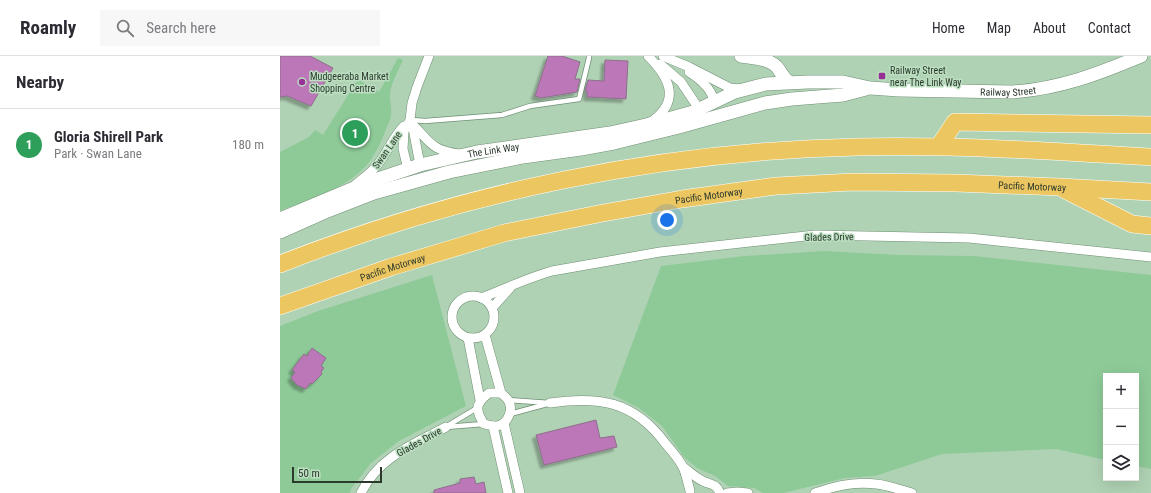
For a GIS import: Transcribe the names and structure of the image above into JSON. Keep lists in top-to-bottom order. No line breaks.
{"streets":{"highway":["Pacific Motorway"],"main road":["Railway Street","The Link Way"],"street":["Swan Lane","Glades Drive"]},"crossings":[["Railway Street","The Link Way"],["Swan Lane","The Link Way"]],"places":{"transit":["Railway Street near The Link Way"],"other":["Mudgeeraba Market Shopping Centre"]},"scale_bar":"50 m","page":{"header":"Roamly","search":"Search here","nav":["Home","Map","About","Contact"],"heading":"Nearby","list":[{"mark":"1","name":"Gloria Shirell Park","note":"Park · Swan Lane","value":"180 m"}],"pins":"1","map_buttons":["+","−"],"scale":"50 m"}}
